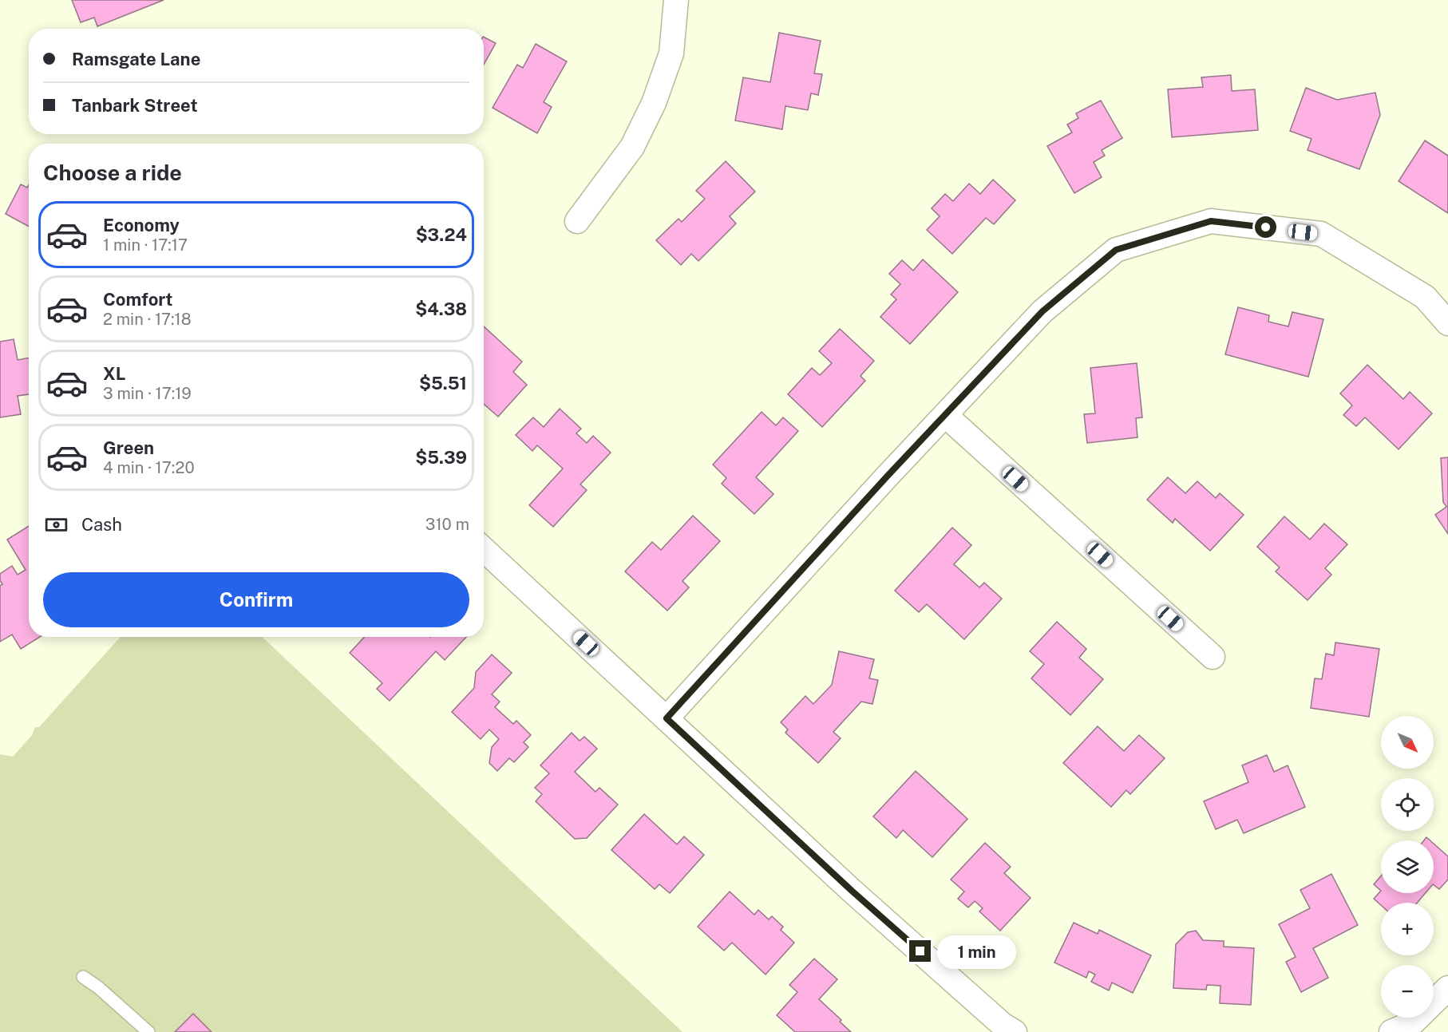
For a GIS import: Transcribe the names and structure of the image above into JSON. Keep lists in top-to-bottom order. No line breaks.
{"north":"bottom right","page":{"banner":["Ramsgate Lane","Tanbark Street"],"heading":"Choose a ride","list":[{"name":"Economy","note":"1 min · 17:17","value":"$3.24"},{"name":"Comfort","note":"2 min · 17:18","value":"$4.38"},{"name":"XL","note":"3 min · 17:19","value":"$5.51"},{"name":"Green","note":"4 min · 17:20","value":"$5.39"}],"pay":["Cash","310 m"],"buttons":"Confirm","map_buttons":["+","−"],"bubble":"1 min"}}
